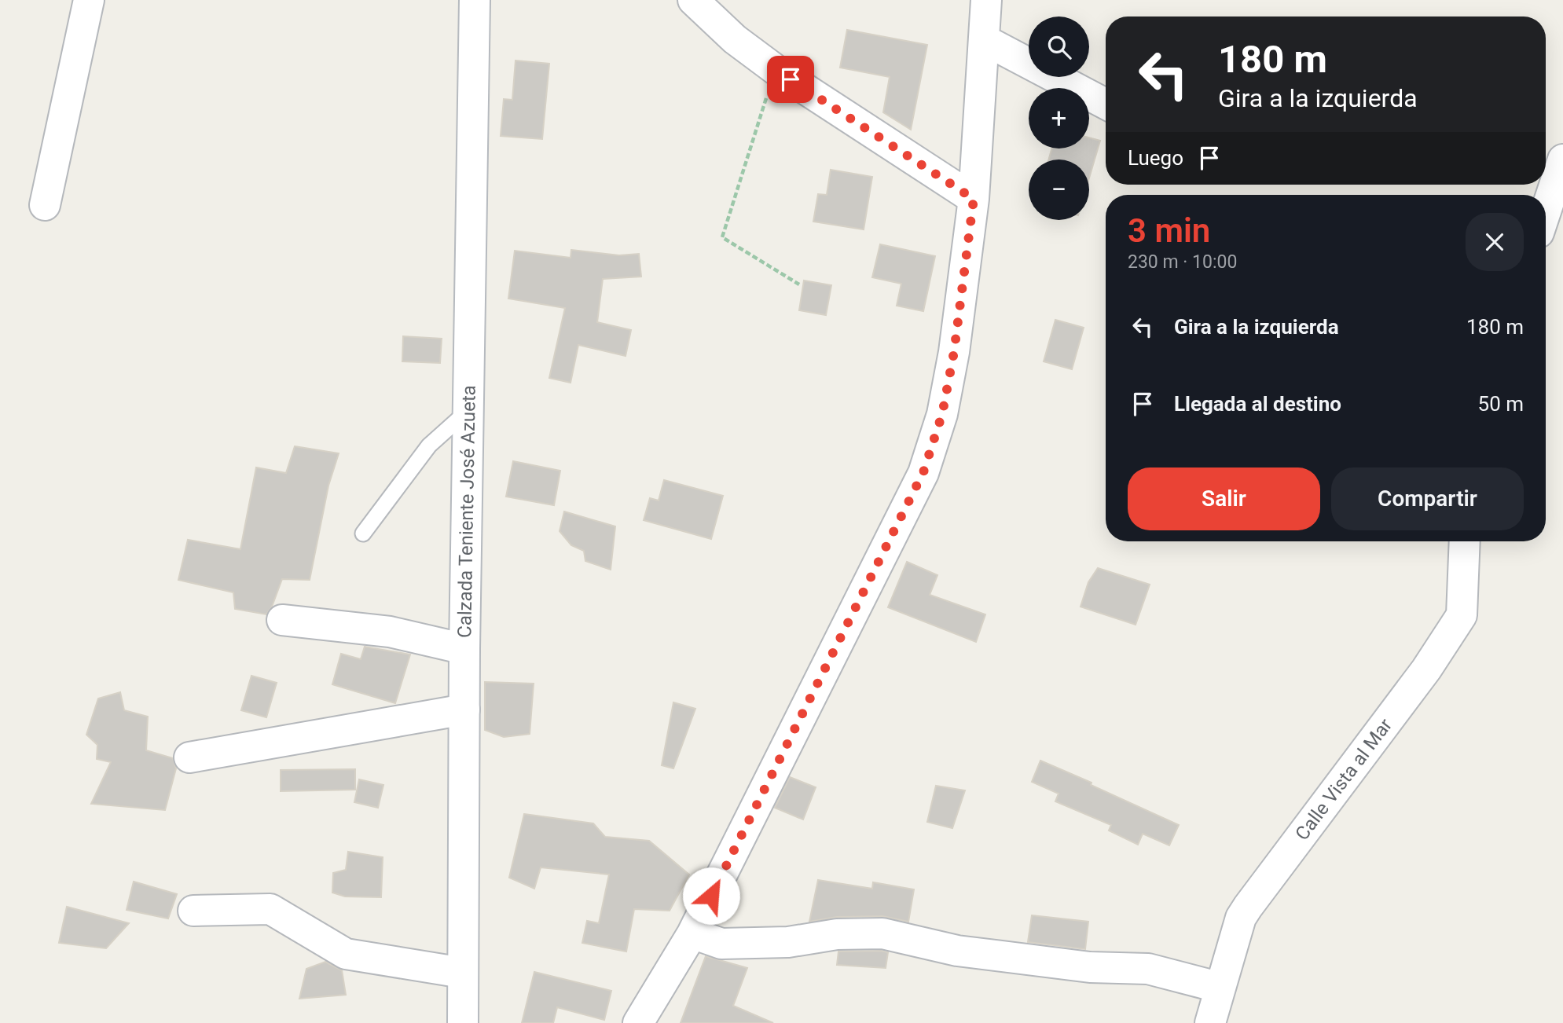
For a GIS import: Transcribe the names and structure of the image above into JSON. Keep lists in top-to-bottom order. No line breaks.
{"streets":{"street":["Calzada Teniente José Azueta","Calle Vista al Mar"]},"page":{"map_buttons":["+","−"],"turn":["180 m","Gira a la izquierda"],"then":"Luego","heading":["3 min","230 m · 10:00"],"list":[{"name":"Gira a la izquierda","value":"180 m"},{"name":"Llegada al destino","value":"50 m"}],"buttons":["Salir","Compartir"]}}
